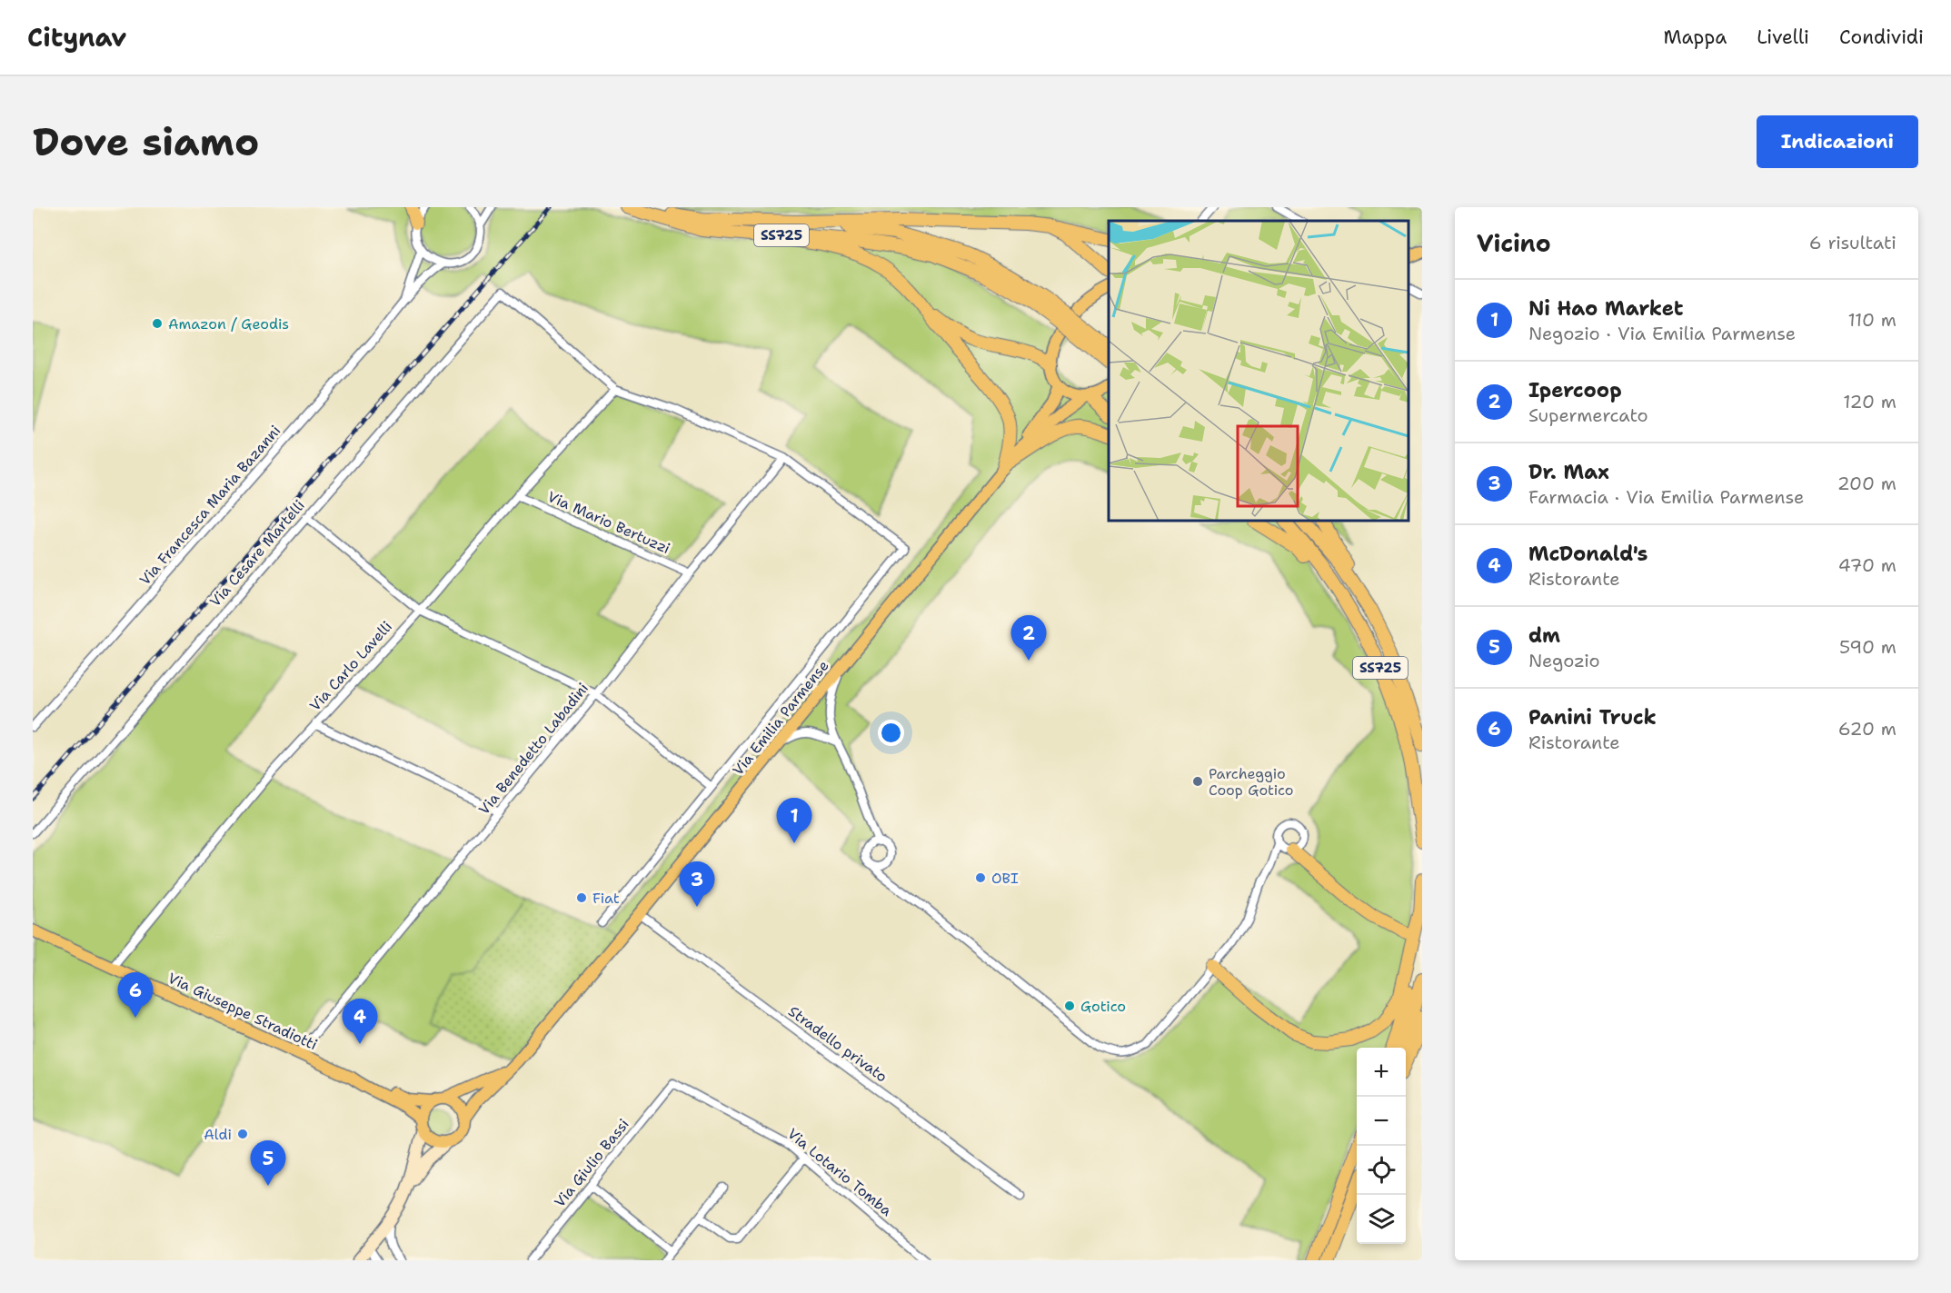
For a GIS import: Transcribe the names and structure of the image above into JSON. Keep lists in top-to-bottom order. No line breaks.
{"streets":{"highway":["SS725"],"main road":["Via Emilia Parmense","Via Giuseppe Stradiotti"],"street":["Via Francesca Maria Bazanni","Via Mario Bertuzzi","Via Cesare Martelli","Via Carlo Lavelli","Via Benedetto Labadini","Stradello privato","Via Giulio Bassi","Via Lotario Tomba"]},"crossings":[["Via Mario Bertuzzi","Via Carlo Lavelli"],["Via Mario Bertuzzi","Via Benedetto Labadini"],["Via Cesare Martelli","Via Carlo Lavelli"],["Via Carlo Lavelli","Via Giuseppe Stradiotti"],["Via Emilia Parmense","Via Benedetto Labadini"],["Via Emilia Parmense","Via Giuseppe Stradiotti"],["Via Emilia Parmense","Stradello privato"],["Via Benedetto Labadini","Via Giuseppe Stradiotti"],["Via Giulio Bassi","Via Lotario Tomba"]],"places":["Amazon / Geodis","Parcheggio Coop Gotico","OBI","Fiat","Gotico","Aldi"],"page":{"header":"Citynav","nav":["Mappa","Livelli","Condividi"],"buttons":"Indicazioni","title":"Dove siamo","heading":["Vicino","6 risultati"],"list":[{"mark":"1","name":"Ni Hao Market","note":"Negozio · Via Emilia Parmense","value":"110 m"},{"mark":"2","name":"Ipercoop","note":"Supermercato","value":"120 m"},{"mark":"3","name":"Dr. Max","note":"Farmacia · Via Emilia Parmense","value":"200 m"},{"mark":"4","name":"McDonald's","note":"Ristorante","value":"470 m"},{"mark":"5","name":"dm","note":"Negozio","value":"590 m"},{"mark":"6","name":"Panini Truck","note":"Ristorante","value":"620 m"}],"pins":["2","1","3","6","4","5"],"map_buttons":["+","−"]}}
